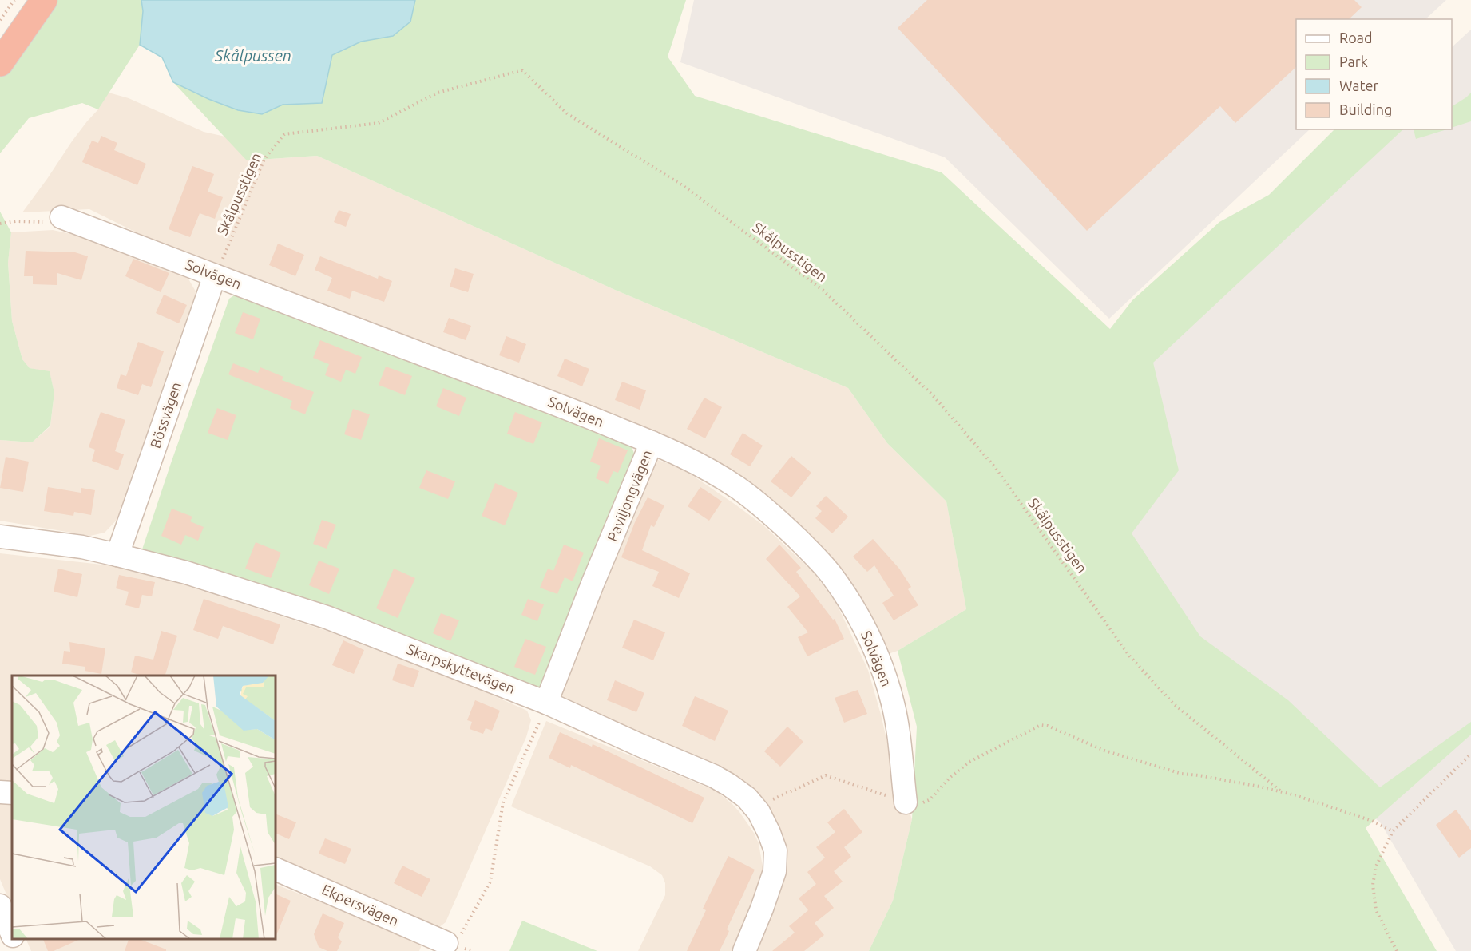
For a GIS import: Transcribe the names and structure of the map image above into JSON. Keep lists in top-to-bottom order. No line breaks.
{"streets":{"street":["Solvägen","Bössvägen","Paviljongvägen","Skarpskyttevägen","Ekpersvägen"],"path":["Skålpusstigen"]},"crossings":[["Skålpusstigen","Solvägen"],["Skålpusstigen","Bössvägen"],["Solvägen","Bössvägen"],["Solvägen","Paviljongvägen"],["Bössvägen","Skarpskyttevägen"],["Paviljongvägen","Skarpskyttevägen"]],"water":["Skålpussen"],"legend":["Road","Park","Water","Building"]}
